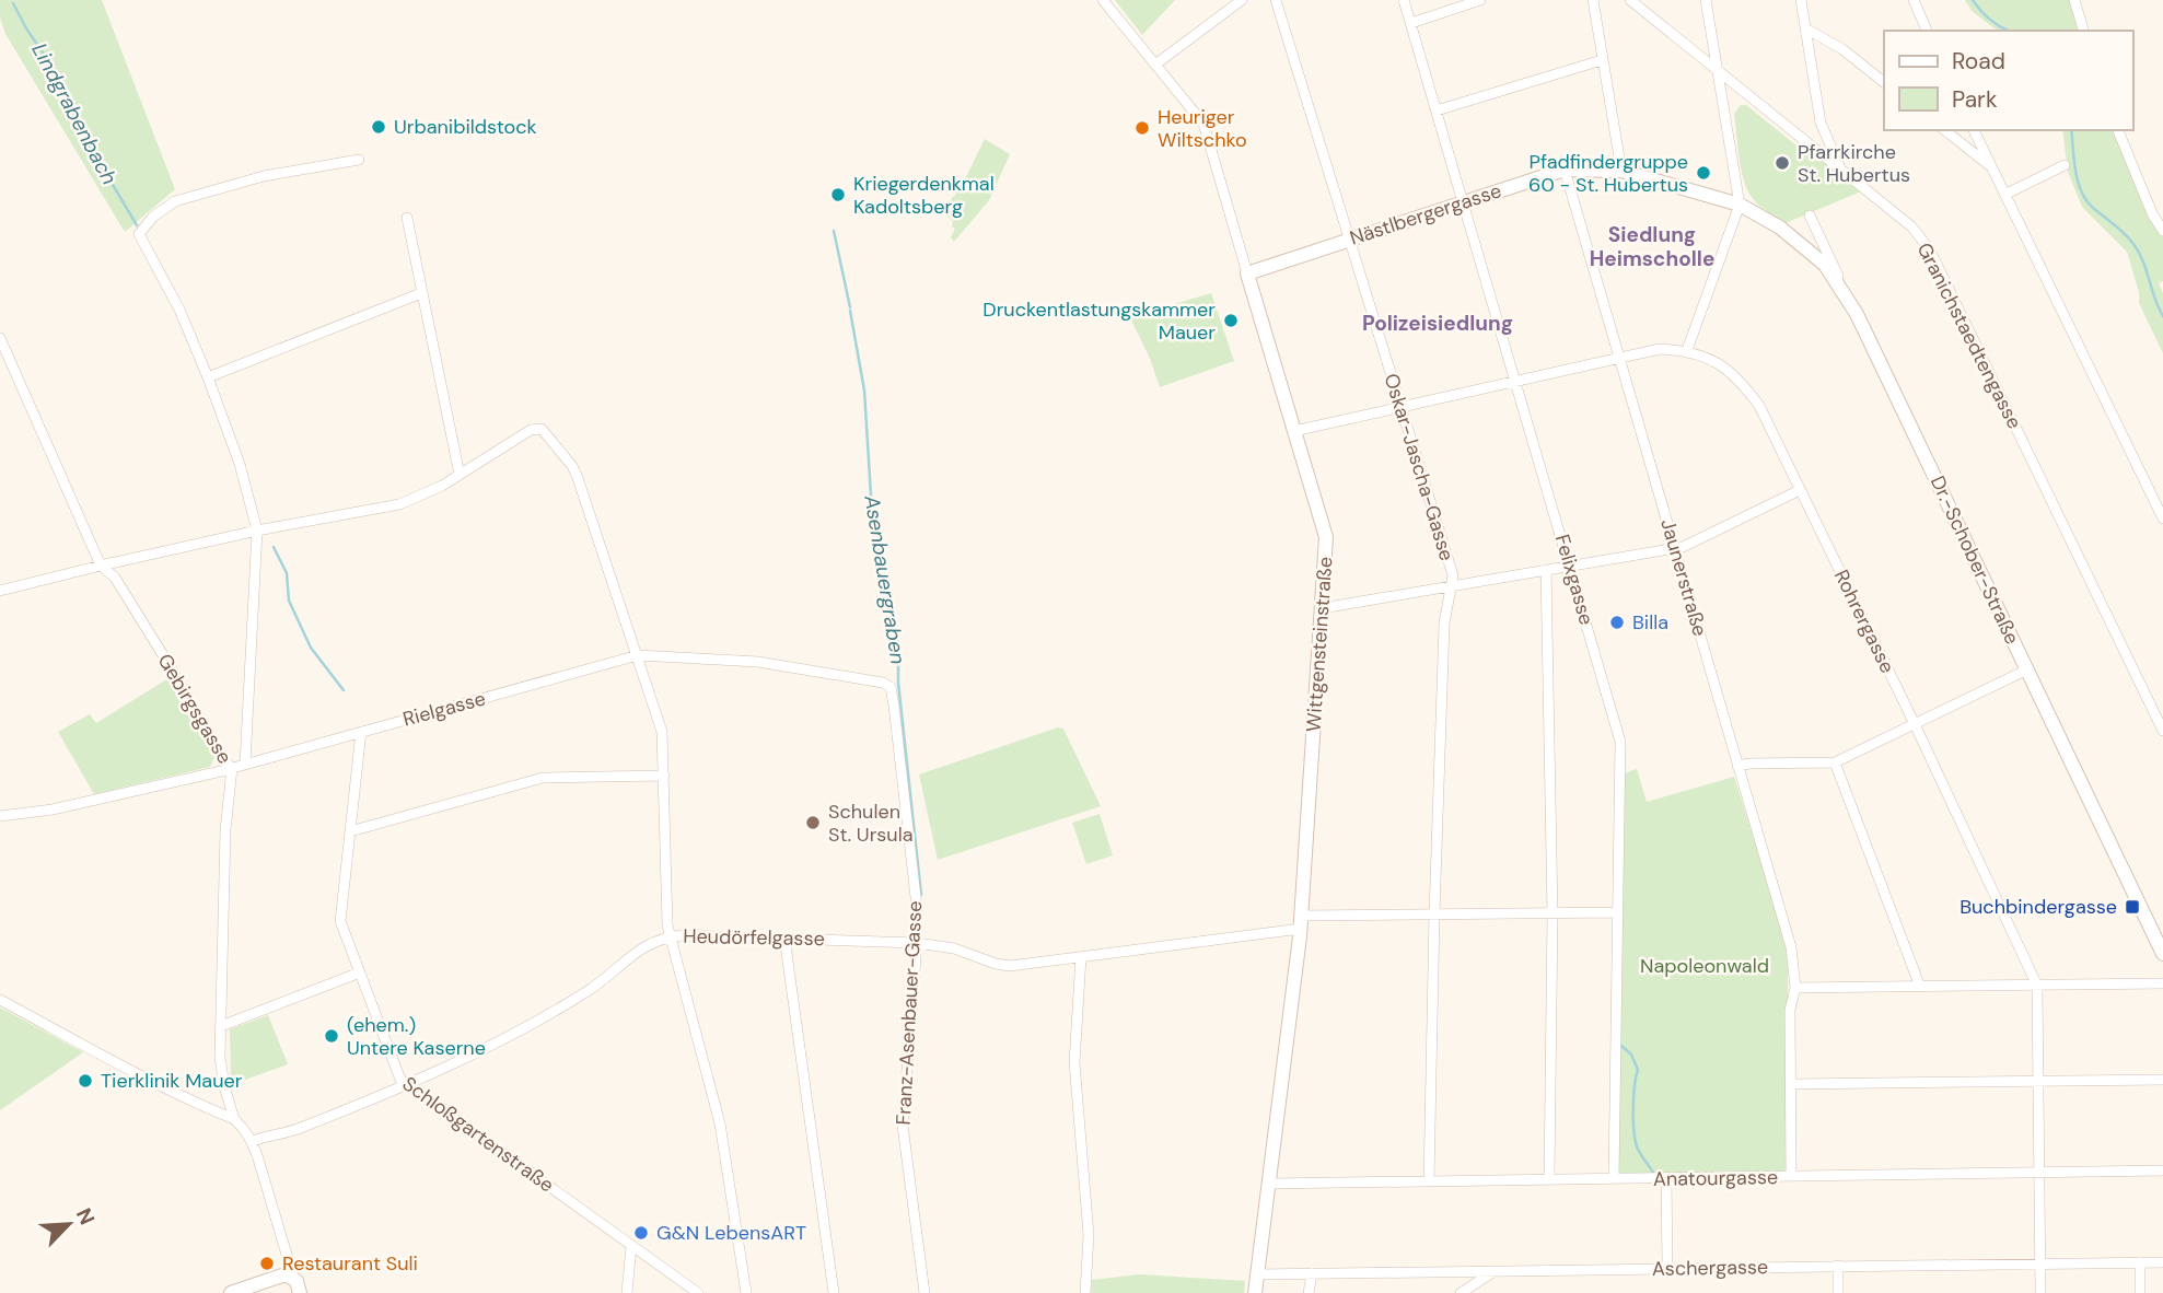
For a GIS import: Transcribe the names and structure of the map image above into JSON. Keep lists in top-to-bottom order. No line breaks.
{"streets":{"street":["Nästlbergergasse","Granichstaedtengasse","Oskar-Jascha-Gasse","Dr.-Schober-Straße","Jaunerstraße","Felixgasse","Rohrergasse","Wittgensteinstraße","Gebirgsgasse","Rielgasse","Heudörfelgasse","Franz-Asenbauer-Gasse","Schloßgartenstraße","Anatourgasse","Aschergasse"]},"crossings":[["Nästlbergergasse","Oskar-Jascha-Gasse"],["Nästlbergergasse","Dr.-Schober-Straße"],["Nästlbergergasse","Jaunerstraße"],["Nästlbergergasse","Felixgasse"],["Nästlbergergasse","Wittgensteinstraße"],["Oskar-Jascha-Gasse","Rohrergasse"],["Oskar-Jascha-Gasse","Heudörfelgasse"],["Oskar-Jascha-Gasse","Anatourgasse"],["Jaunerstraße","Rohrergasse"],["Jaunerstraße","Anatourgasse"],["Felixgasse","Rohrergasse"],["Felixgasse","Heudörfelgasse"],["Felixgasse","Anatourgasse"],["Rohrergasse","Wittgensteinstraße"],["Wittgensteinstraße","Heudörfelgasse"],["Wittgensteinstraße","Anatourgasse"],["Wittgensteinstraße","Aschergasse"],["Gebirgsgasse","Rielgasse"],["Rielgasse","Franz-Asenbauer-Gasse"],["Rielgasse","Schloßgartenstraße"],["Heudörfelgasse","Franz-Asenbauer-Gasse"],["Heudörfelgasse","Schloßgartenstraße"]],"districts":["Siedlung Heimscholle","Polizeisiedlung"],"water":["Lindgrabenbach","Asenbauergraben"],"parks":["Napoleonwald"],"places":{"other":["Urbanibildstock","Heuriger Wiltschko","Pfarrkirche St. Hubertus","Pfadfindergruppe 60 - St. Hubertus","Kriegerdenkmal Kadoltsberg","Druckentlastungskammer Mauer","Billa","Schulen St. Ursula","(ehem.) Untere Kaserne","Tierklinik Mauer","G&N LebensART","Restaurant Suli"],"transit":["Buchbindergasse"]},"legend":["Road","Park"],"north":"top right"}
